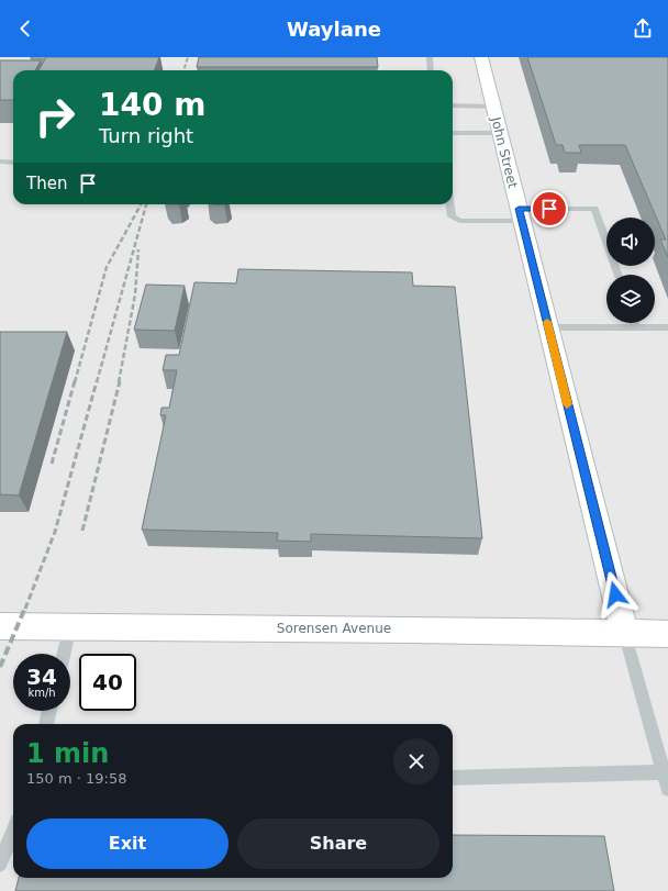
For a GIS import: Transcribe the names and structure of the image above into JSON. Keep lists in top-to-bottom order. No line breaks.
{"streets":{"street":["John Street","Sorensen Avenue"]},"crossings":[["John Street","Sorensen Avenue"]],"page":{"header":"Waylane","turn":["140 m","Turn right"],"then":"Then","speed":"34 km/h","limit":"40","heading":["1 min","150 m · 19:58"],"buttons":["Exit","Share"]}}
